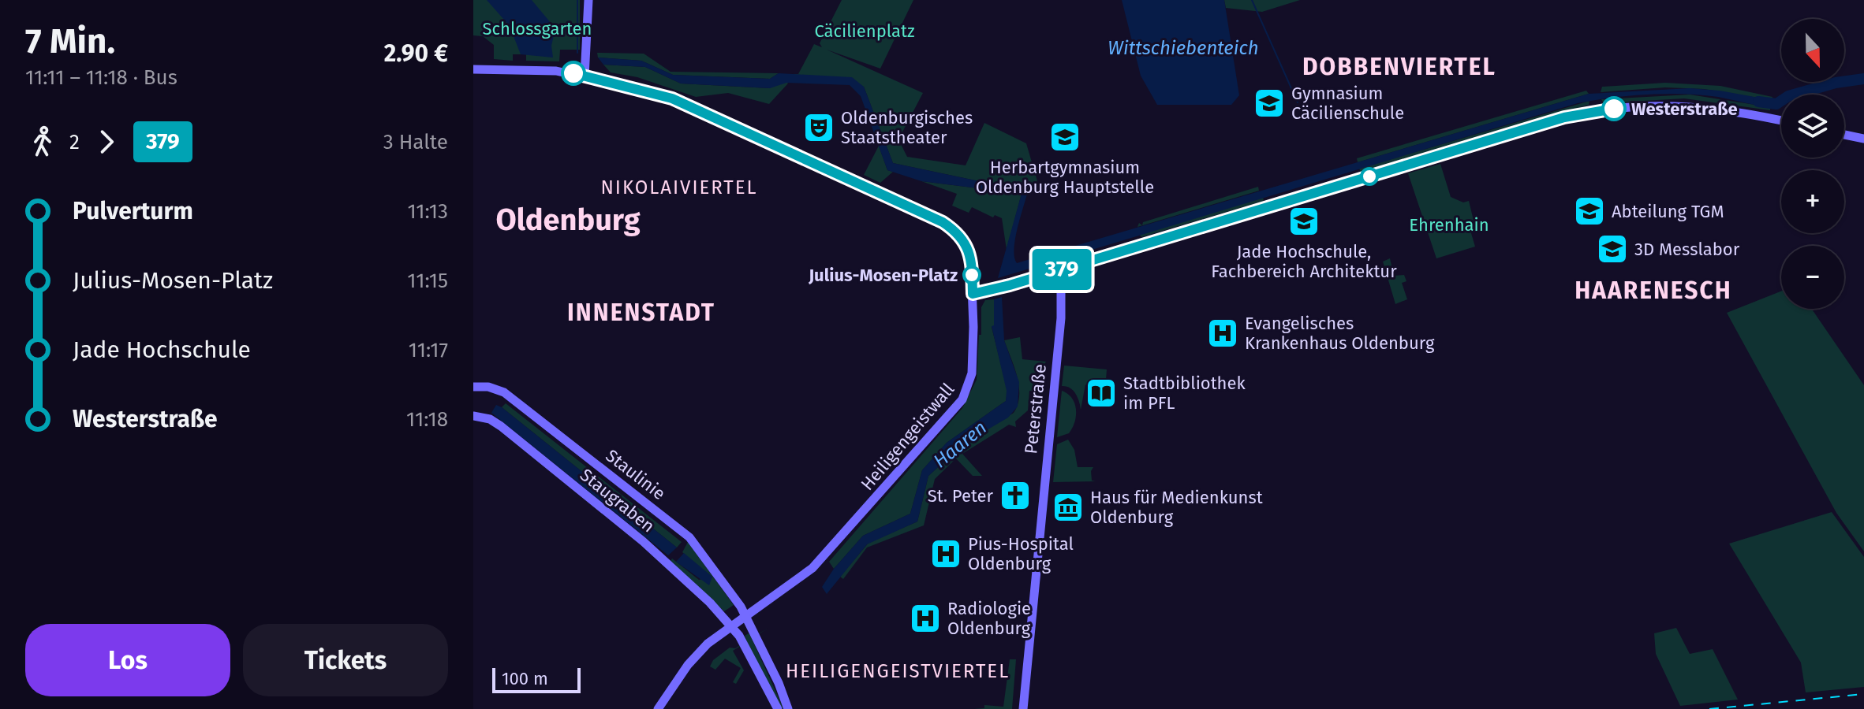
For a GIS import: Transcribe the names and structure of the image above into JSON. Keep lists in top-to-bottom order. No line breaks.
{"streets":{"street":["Peterstraße","Heiligengeistwall","Staulinie","Staugraben"]},"crossings":[["Heiligengeistwall","Staulinie"]],"districts":["DOBBENVIERTEL","NIKOLAIVIERTEL","Oldenburg","HAARENESCH","INNENSTADT","HEILIGENGEISTVIERTEL"],"water":["Wittschiebenteich","Haaren"],"parks":["Schlossgarten","Cäcilienplatz","Ehrenhain"],"places":{"school or university":["Gymnasium Cäcilienschule","Herbartgymnasium Oldenburg Hauptstelle","Abteilung TGM","Jade Hochschule, Fachbereich Architektur","3D Messlabor"],"other":["Westerstraße","Julius-Mosen-Platz"],"theatre":["Oldenburgisches Staatstheater"],"hospital":["Evangelisches Krankenhaus Oldenburg","Pius-Hospital Oldenburg","Radiologie Oldenburg"],"library":["Stadtbibliothek im PFL"],"church":["St. Peter"],"museum":["Haus für Medienkunst Oldenburg"]},"lines":["bus line 379"],"scale_bar":"100 m","north":"bottom","page":{"heading":["7 Min.","11:11 – 11:18 · Bus","2.90 €"],"on_map":"379","map_buttons":["+","−"],"legs":["2","379","3 Halte"],"list":[{"name":"Pulverturm","value":"11:13"},{"name":"Julius-Mosen-Platz","value":"11:15"},{"name":"Jade Hochschule","value":"11:17"},{"name":"Westerstraße","value":"11:18"}],"buttons":["Los","Tickets"],"scale":"100 m"}}
